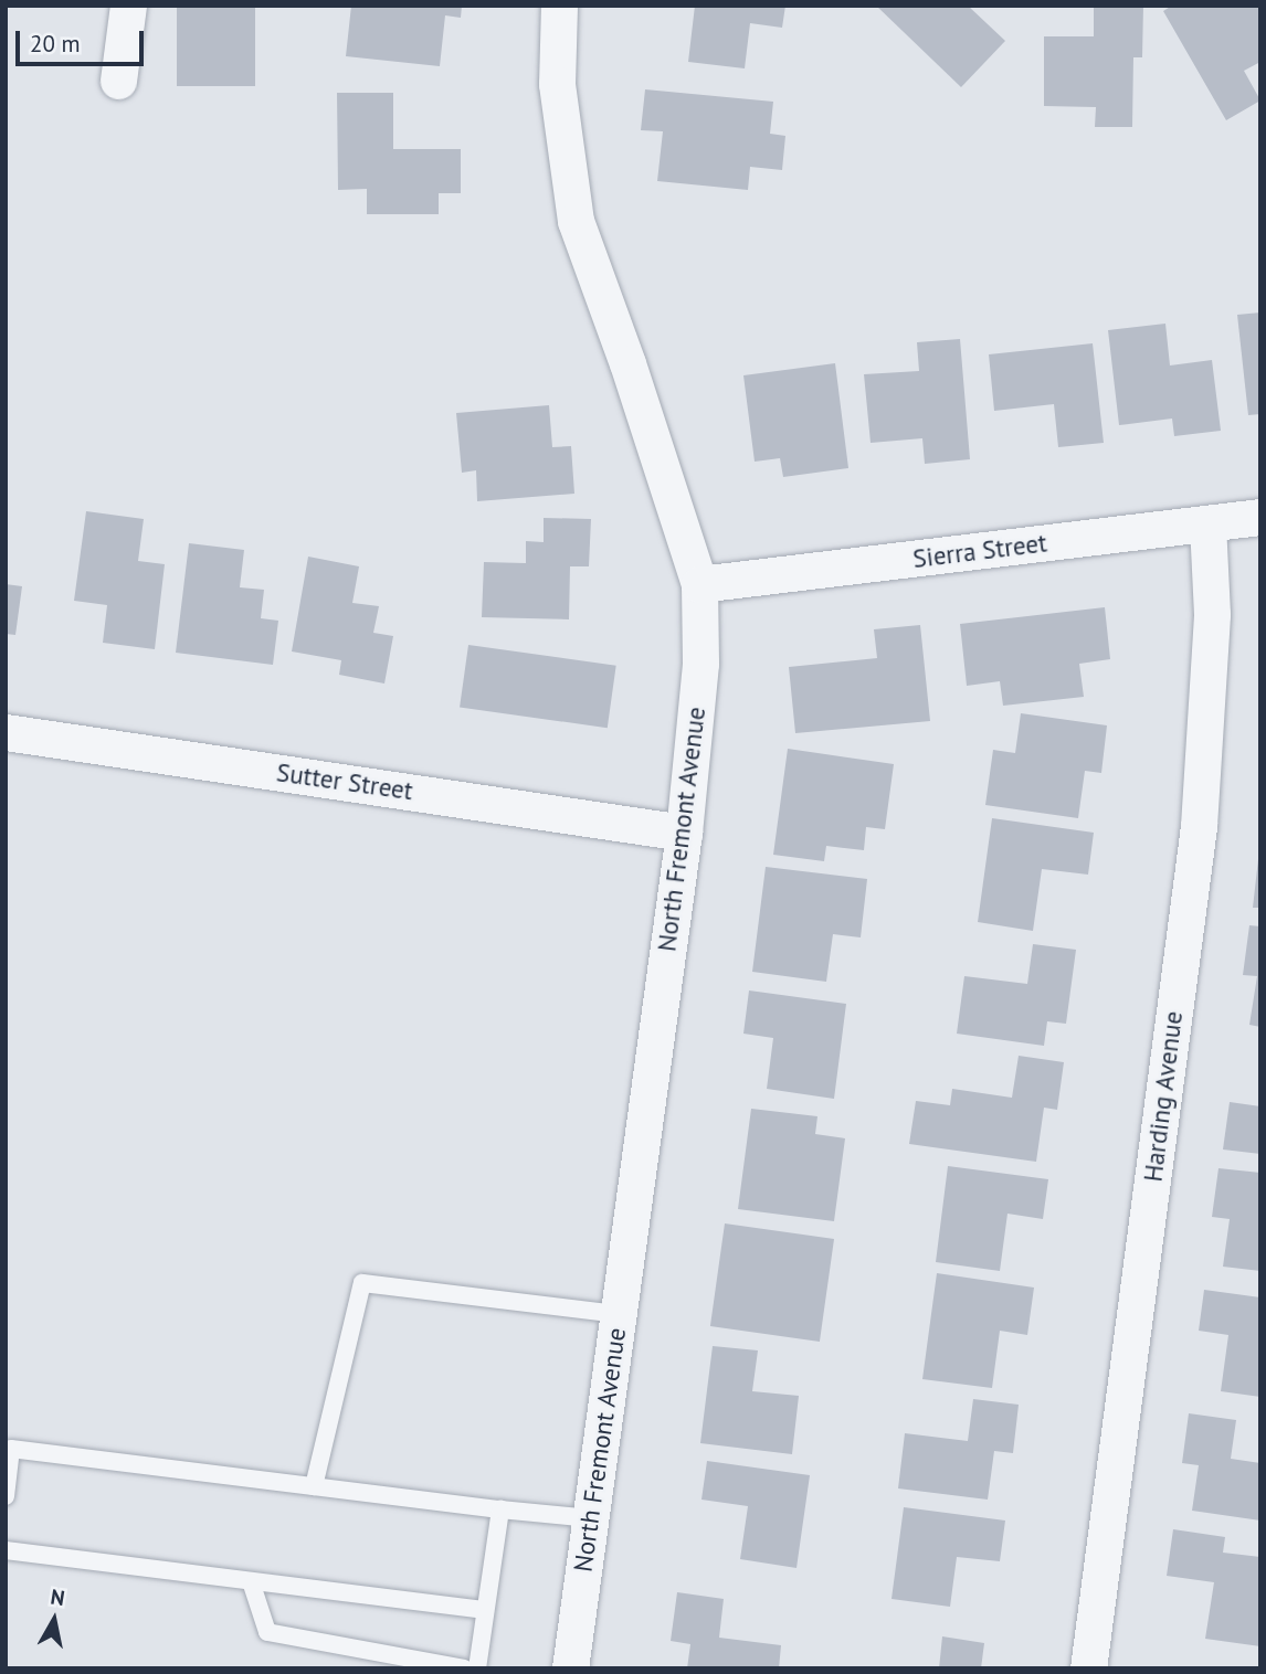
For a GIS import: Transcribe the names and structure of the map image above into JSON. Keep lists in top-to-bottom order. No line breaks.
{"streets":{"street":["Sierra Street","Sutter Street","North Fremont Avenue","Harding Avenue"]},"crossings":[["Sierra Street","North Fremont Avenue"],["Sierra Street","Harding Avenue"],["Sutter Street","North Fremont Avenue"]],"scale_bar":"20 m","north":"top"}
